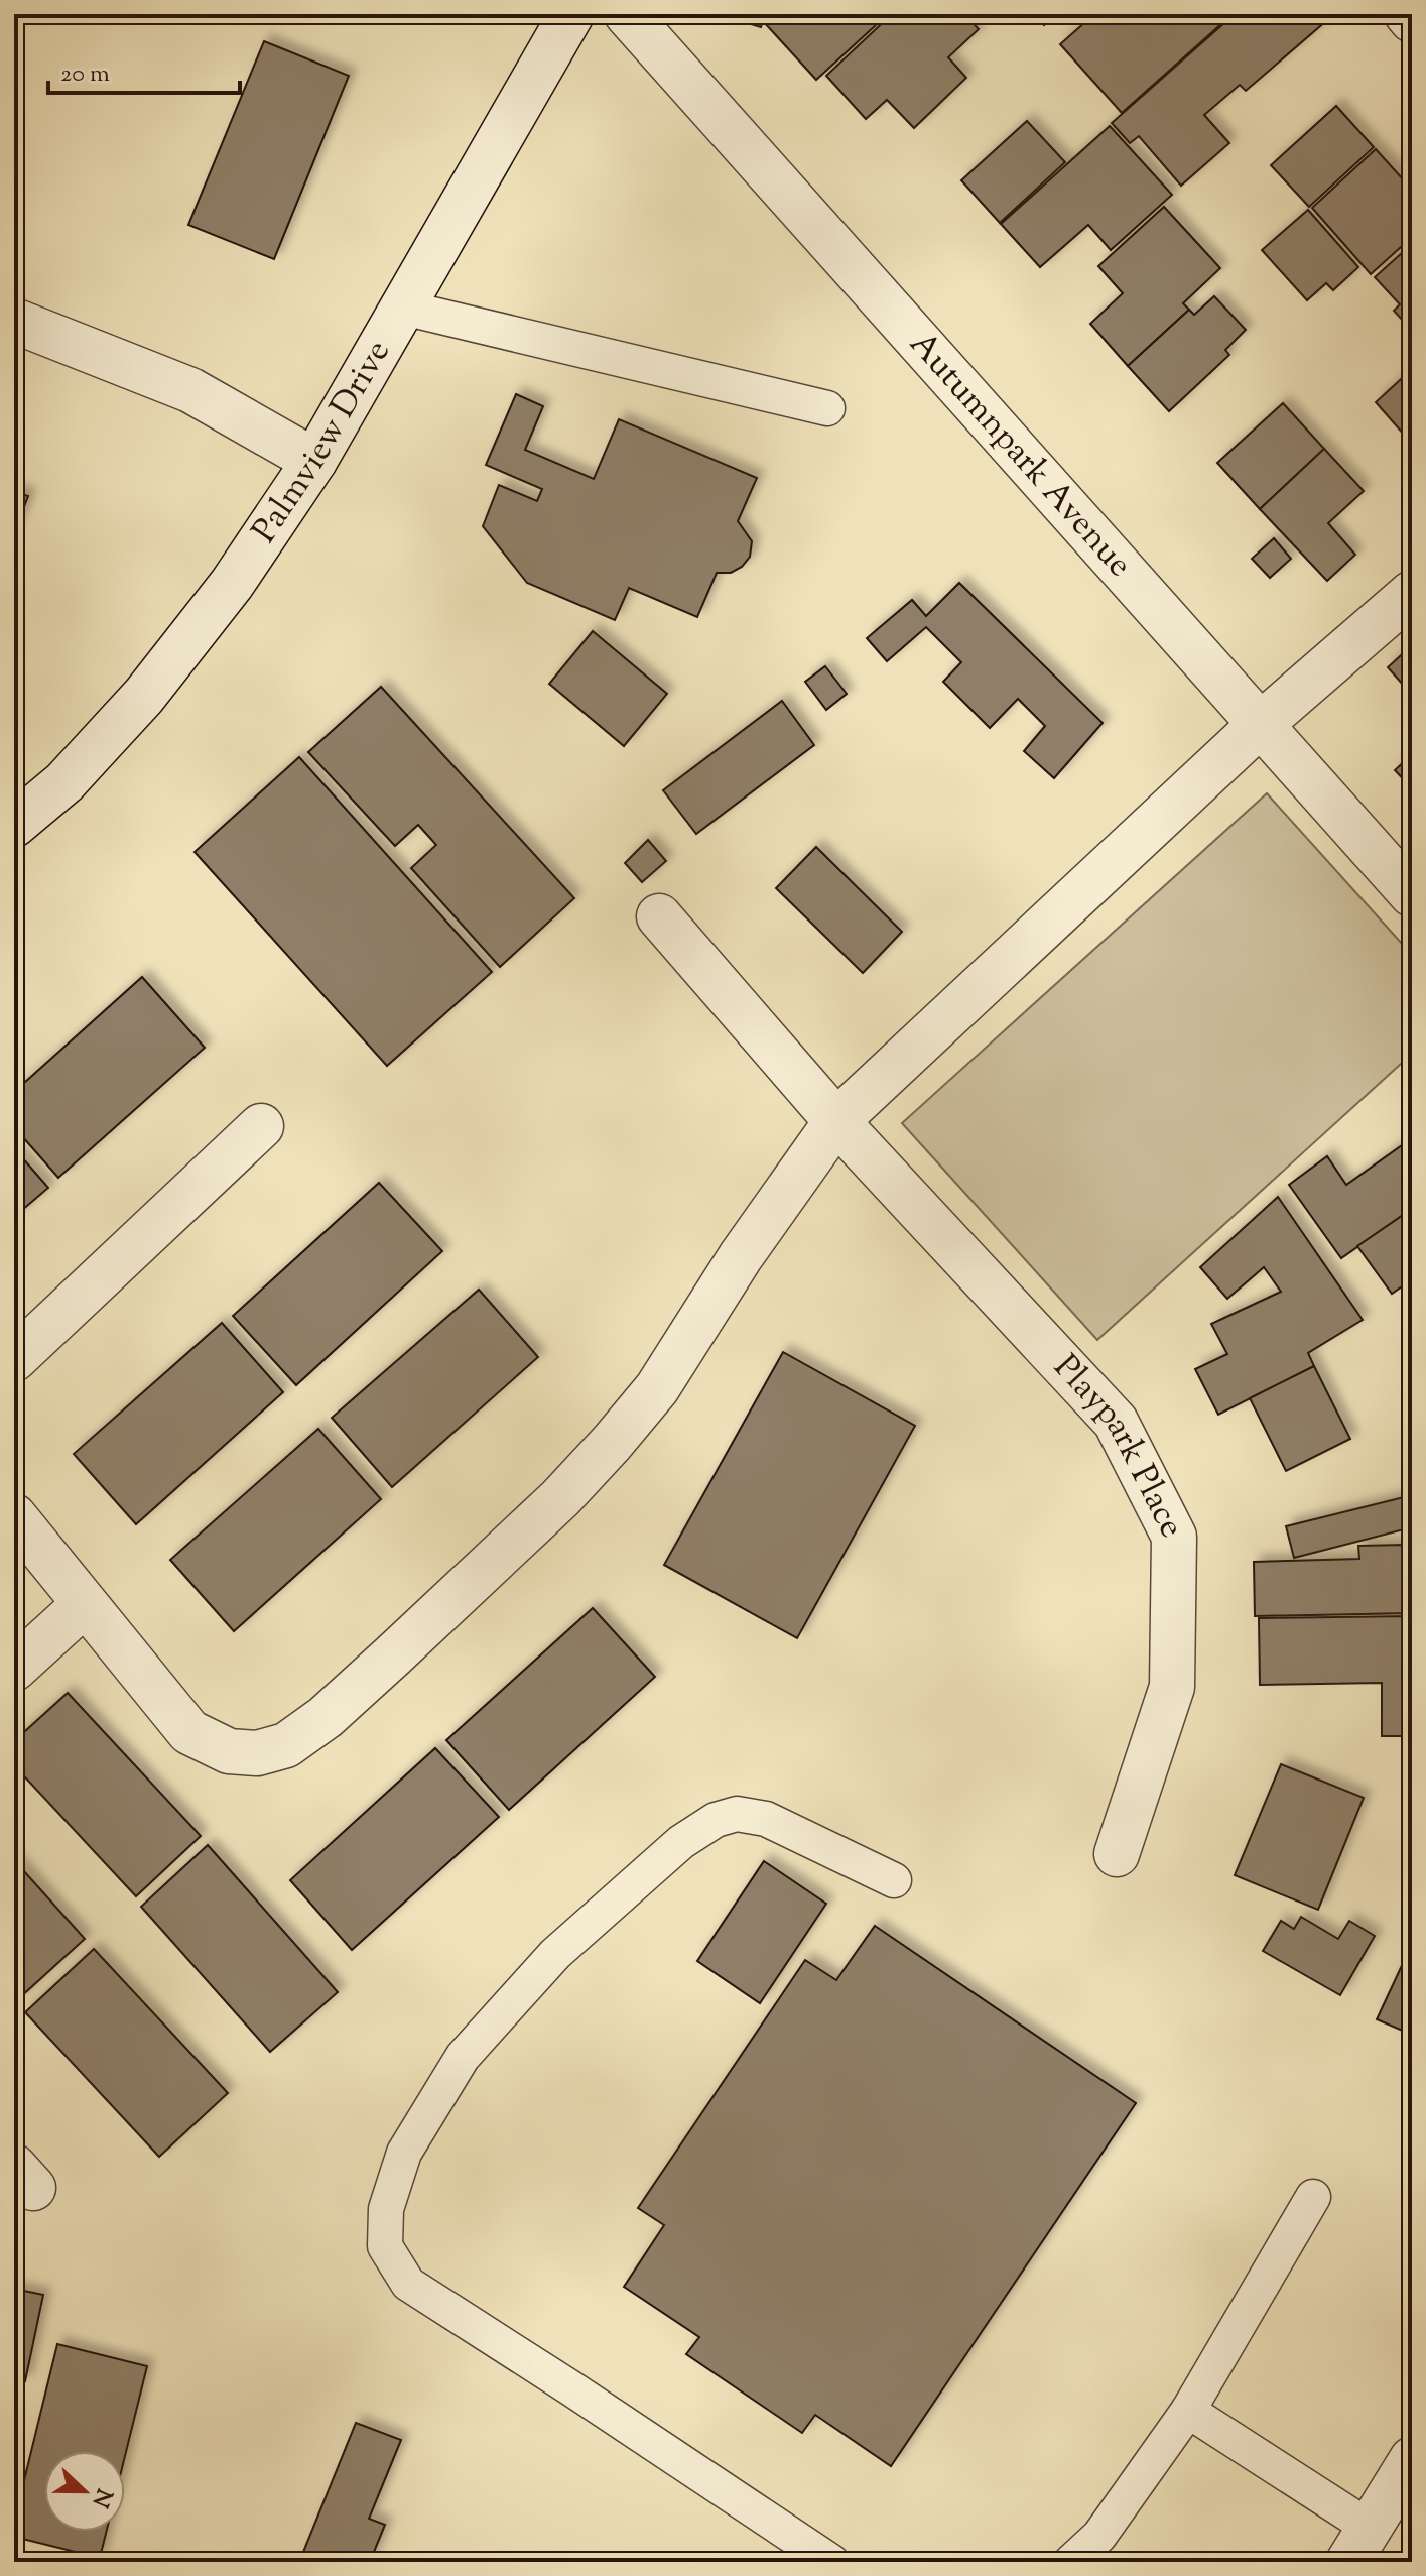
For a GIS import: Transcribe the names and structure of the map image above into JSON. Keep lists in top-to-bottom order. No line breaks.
{"streets":{"street":["Palmview Drive","Autumnpark Avenue","Playpark Place"]},"scale_bar":"20 m","north":"right"}
